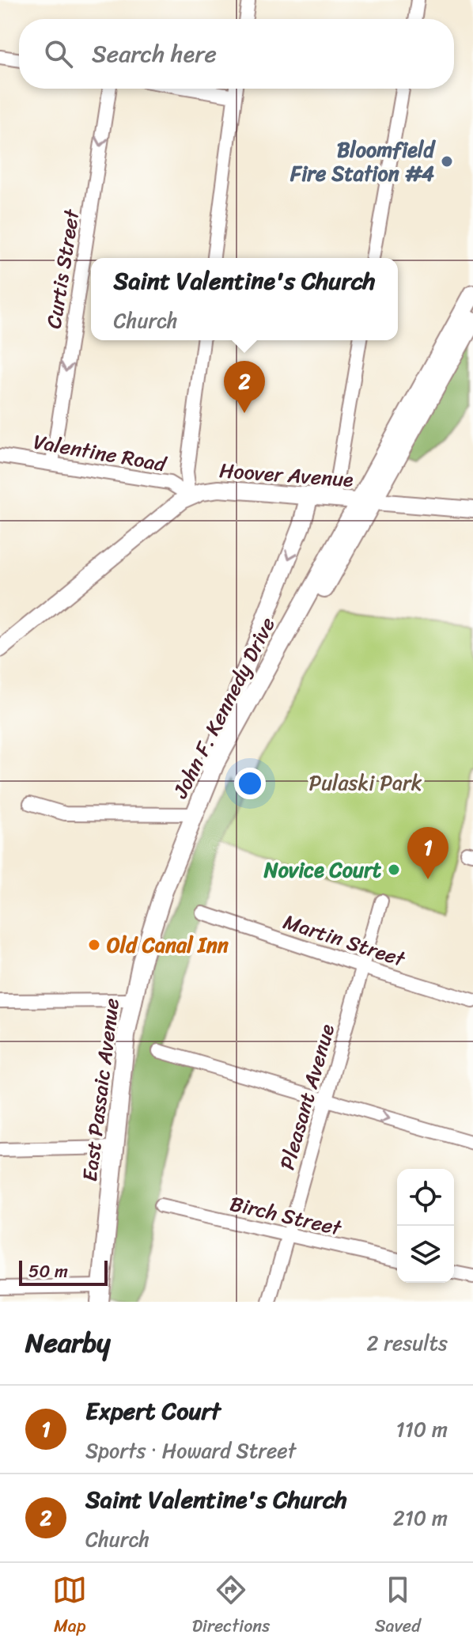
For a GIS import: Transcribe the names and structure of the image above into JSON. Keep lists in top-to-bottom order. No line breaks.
{"streets":{"main road":["John F. Kennedy Drive","East Passaic Avenue"],"street":["Curtis Street","Valentine Road","Hoover Avenue","Martin Street","Pleasant Avenue","Birch Street"]},"crossings":[["Curtis Street","Valentine Road"],["Valentine Road","Hoover Avenue"],["Hoover Avenue","John F. Kennedy Drive"],["Hoover Avenue","East Passaic Avenue"],["John F. Kennedy Drive","East Passaic Avenue"],["Martin Street","Pleasant Avenue"],["Pleasant Avenue","Birch Street"]],"one_way":["Curtis Street","East Passaic Avenue"],"parks":["Pulaski Park"],"places":["Bloomfield Fire Station #4","Novice Court","Old Canal Inn"],"scale_bar":"50 m","page":{"search":"Search here","popup":["Saint Valentine's Church","Church"],"pins":["2","1"],"scale":"50 m","heading":["Nearby","2 results"],"list":[{"mark":"1","name":"Expert Court","note":"Sports · Howard Street","value":"110 m"},{"mark":"2","name":"Saint Valentine's Church","note":"Church","value":"210 m"}],"nav":["Map","Directions","Saved"]}}
